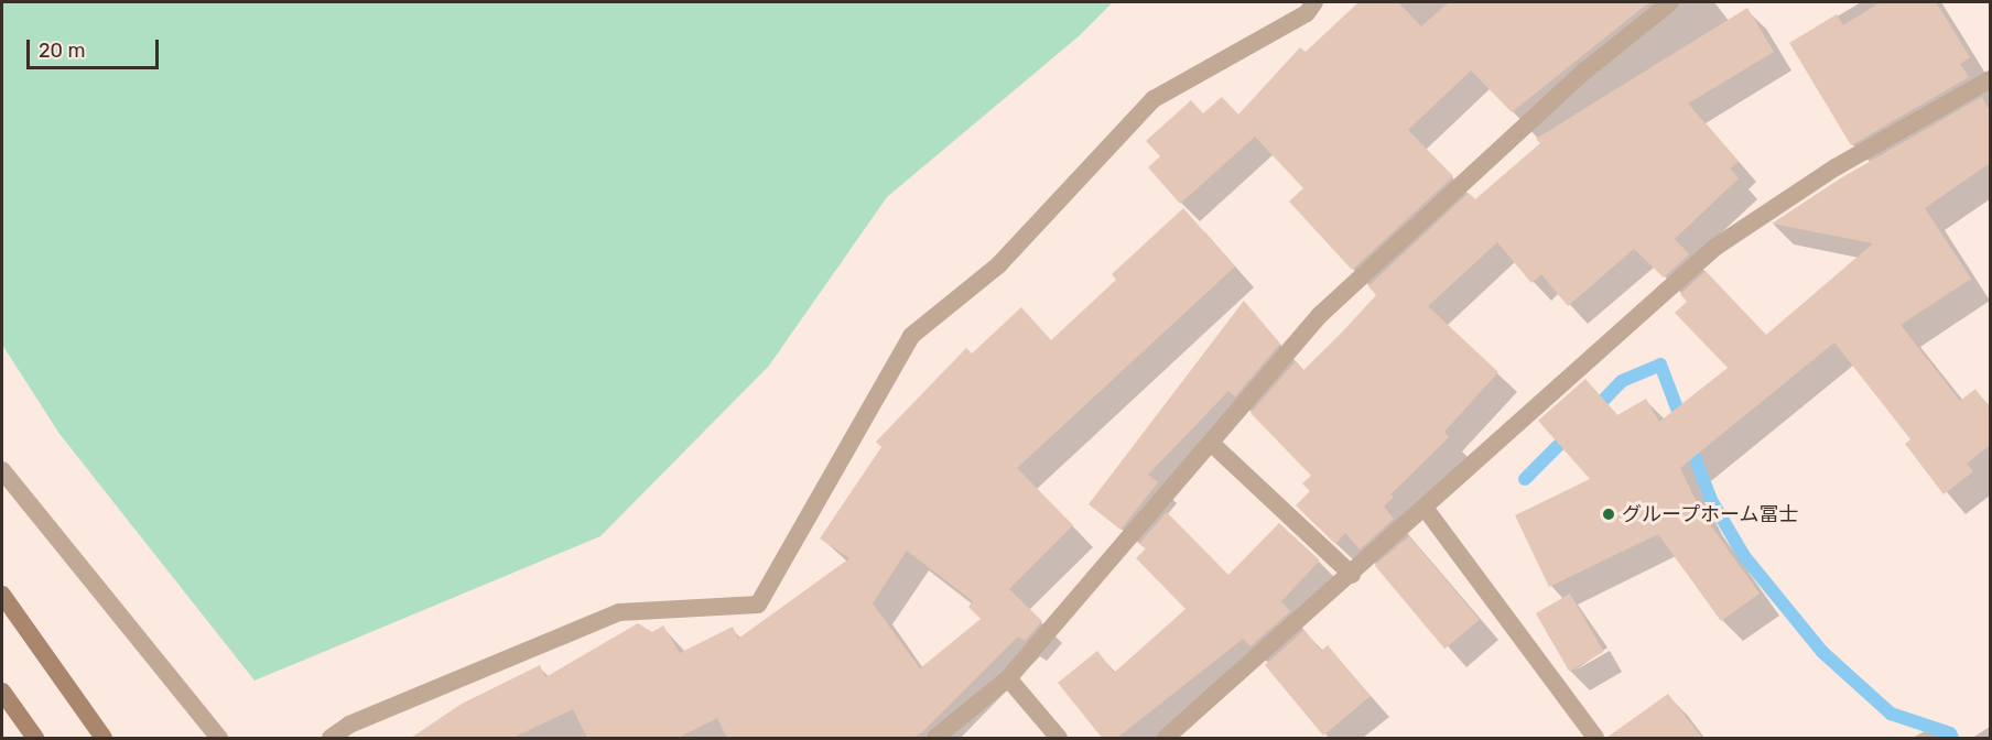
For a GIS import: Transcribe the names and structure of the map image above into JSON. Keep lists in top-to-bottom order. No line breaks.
{"places":["グループホーム冨士"],"scale_bar":"20 m"}
